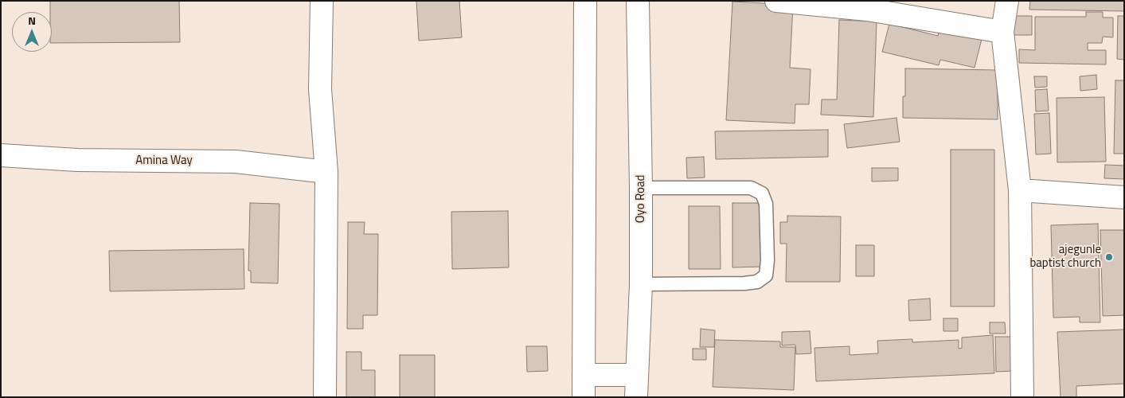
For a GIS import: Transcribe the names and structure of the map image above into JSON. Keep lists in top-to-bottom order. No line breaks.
{"streets":{"main road":["Amina Way","Oyo Road"]},"places":["ajegunle baptist church"],"north":"top"}
